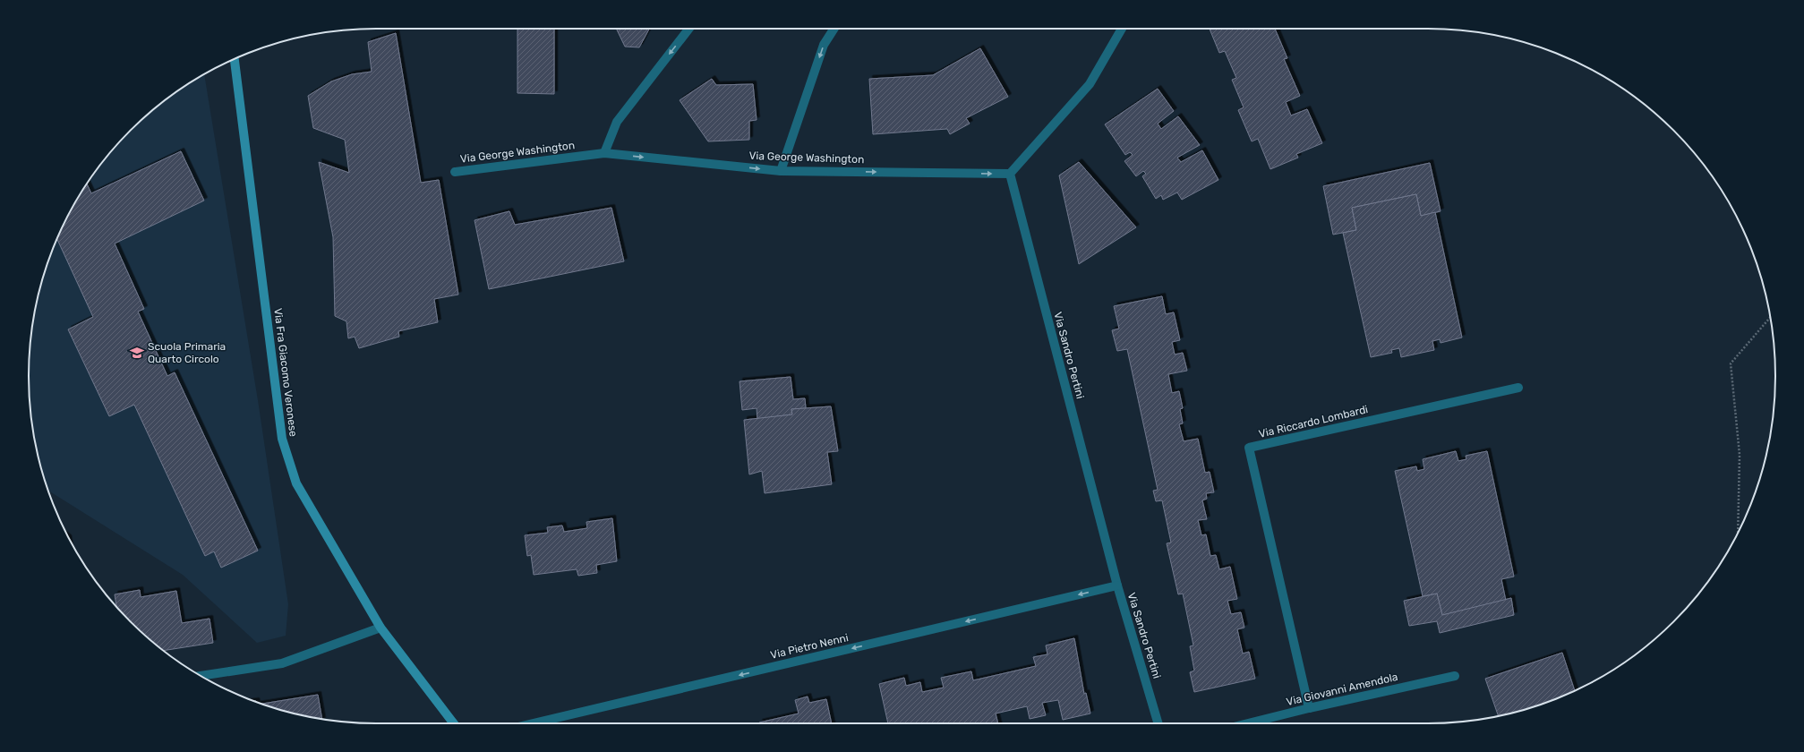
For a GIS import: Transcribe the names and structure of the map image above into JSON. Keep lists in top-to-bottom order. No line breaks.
{"streets":{"street":["Via George Washington","Via Sandro Pertini","Via Fra Giacomo Veronese","Via Riccardo Lombardi","Via Pietro Nenni","Via Giovanni Amendola"]},"crossings":[["Via George Washington","Via Sandro Pertini"],["Via Sandro Pertini","Via Pietro Nenni"],["Via Riccardo Lombardi","Via Giovanni Amendola"]],"one_way":["Via George Washington","Via Pietro Nenni"],"places":{"school or university":["Scuola Primaria Quarto Circolo"]}}
